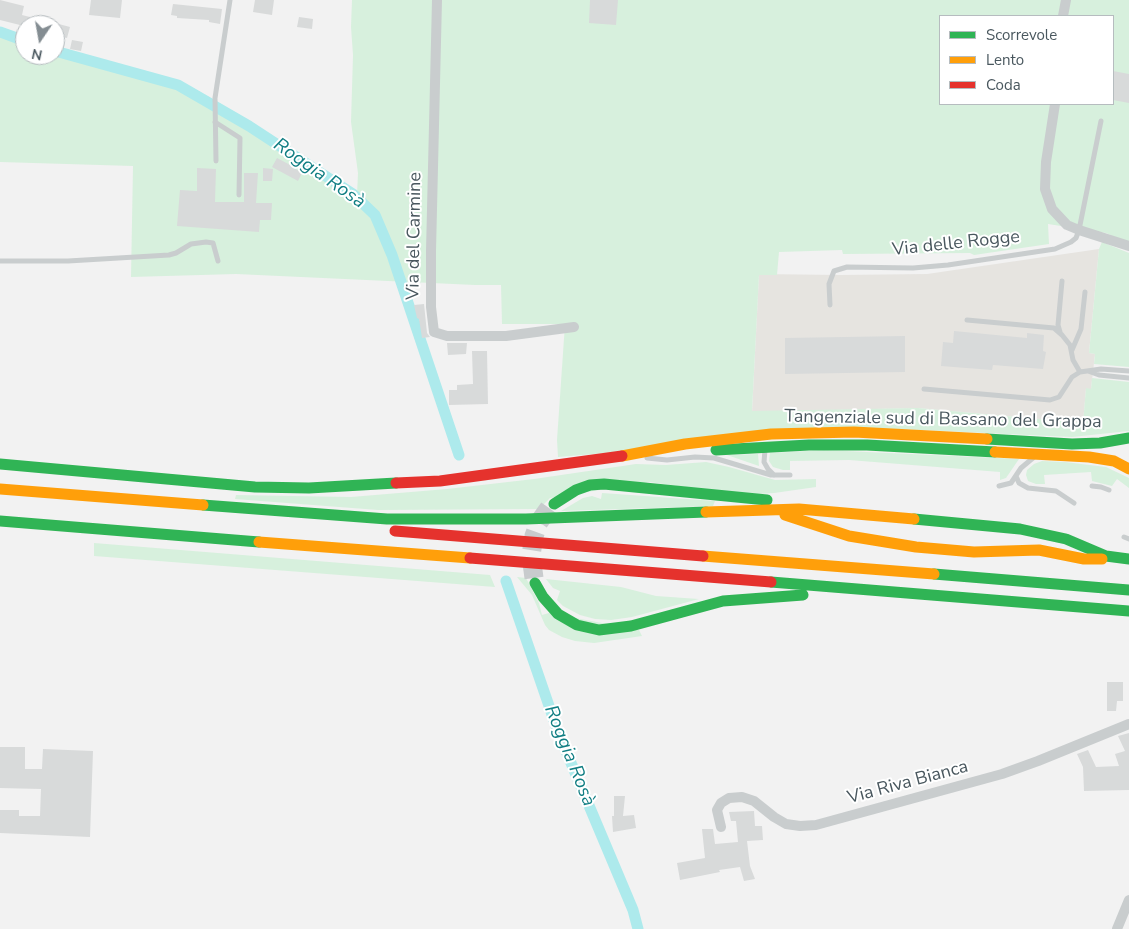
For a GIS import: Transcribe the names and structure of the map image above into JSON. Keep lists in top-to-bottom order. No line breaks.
{"streets":{"main road":["Tangenziale sud di Bassano del Grappa"],"street":["Via del Carmine","Via Riva Bianca"],"lane":["Via delle Rogge"]},"water":["Roggia Rosà"],"legend":["Scorrevole","Lento","Coda"],"north":"bottom"}
